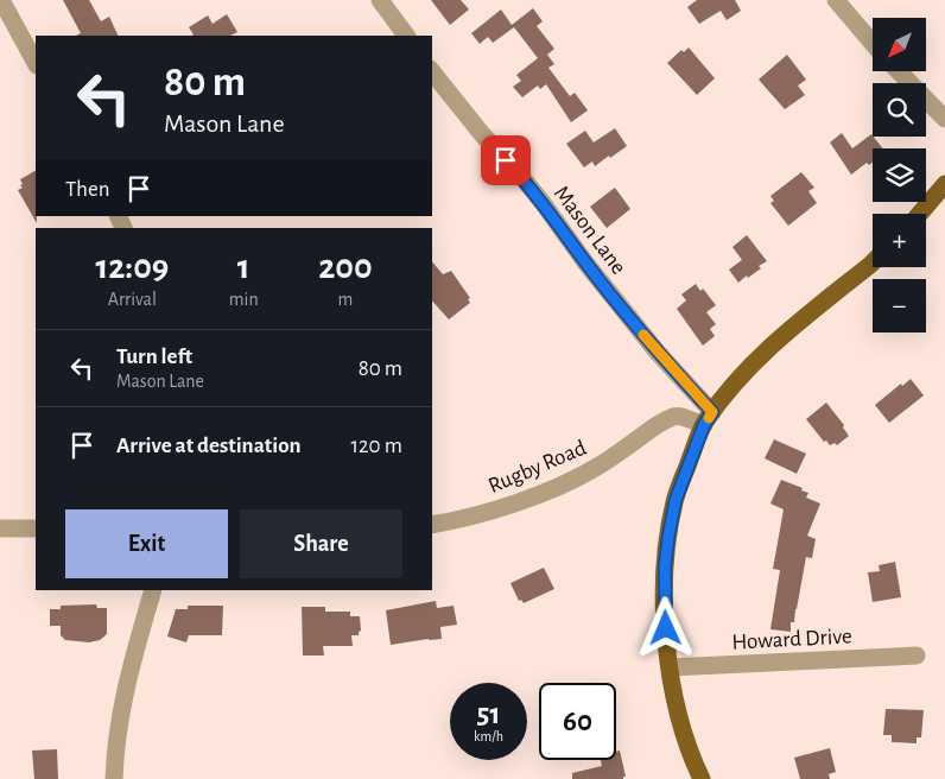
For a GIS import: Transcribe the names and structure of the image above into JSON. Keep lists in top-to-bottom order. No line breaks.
{"streets":{"street":["Mason Lane","Rugby Road","Howard Drive"]},"crossings":[["Mason Lane","Rugby Road"]],"north":"bottom left","page":{"map_buttons":["+","−"],"turn":["80 m","Mason Lane"],"then":"Then","eta":["12:09","Arrival","1","min","200","m"],"list":[{"name":"Turn left","note":"Mason Lane","value":"80 m"},{"name":"Arrive at destination","value":"120 m"}],"buttons":["Exit","Share"],"speed":"51 km/h","limit":"60"}}
